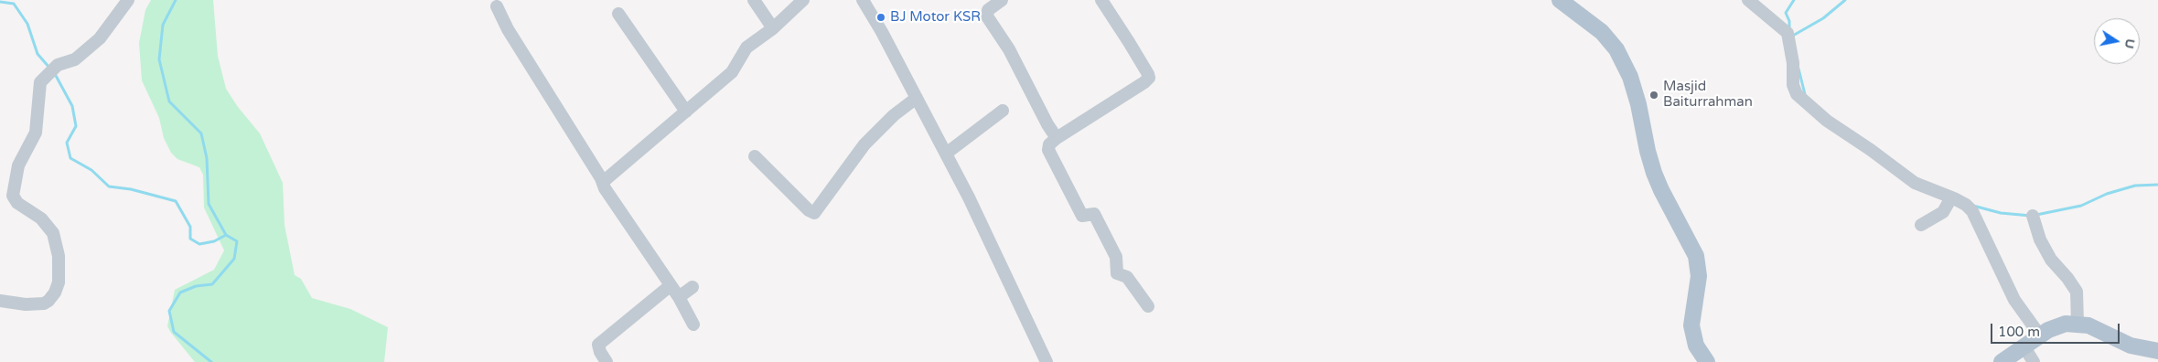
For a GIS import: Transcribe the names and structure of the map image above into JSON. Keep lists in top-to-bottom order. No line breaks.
{"places":["BJ Motor KSR","Masjid Baiturrahman"],"scale_bar":"100 m","north":"right"}
